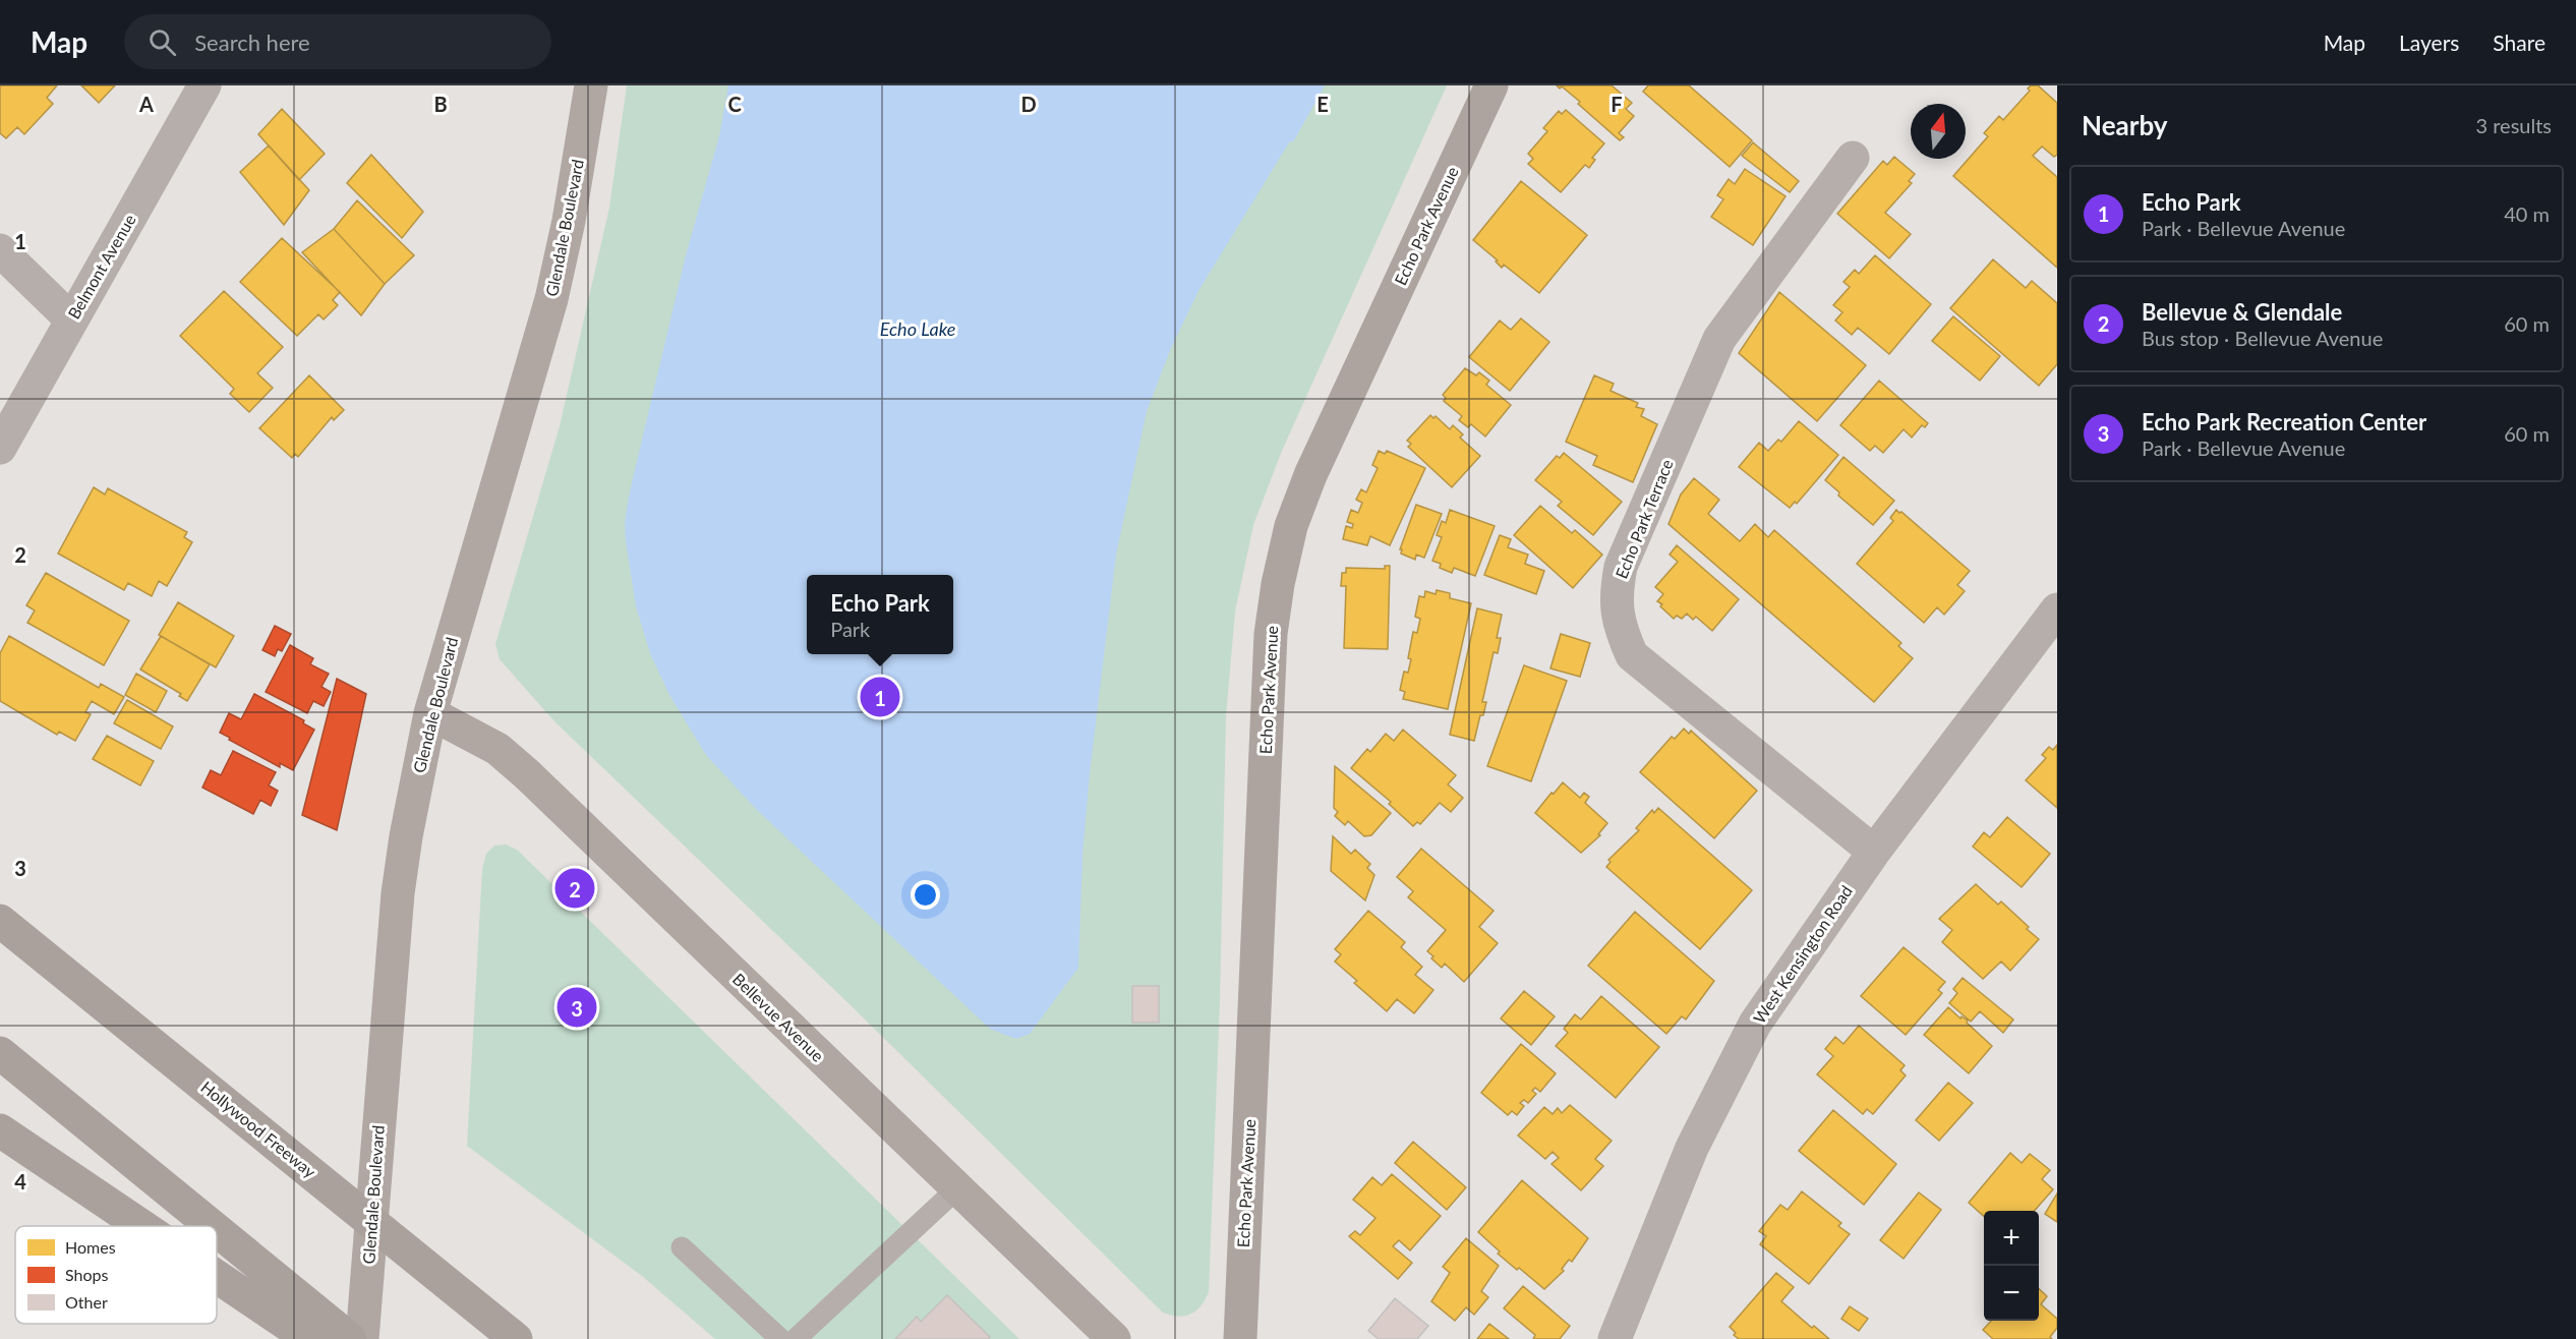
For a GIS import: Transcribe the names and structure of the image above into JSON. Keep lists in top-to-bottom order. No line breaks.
{"streets":{"highway":["Hollywood Freeway"],"main road":["Glendale Boulevard","Bellevue Avenue"],"street":["Echo Park Avenue","Belmont Avenue","Echo Park Terrace","West Kensington Road"]},"crossings":[["Glendale Boulevard","Bellevue Avenue"],["Echo Park Terrace","West Kensington Road"]],"water":["Echo Lake"],"legend":["Homes","Shops","Other"],"north":"top","page":{"header":"Map","search":"Search here","nav":["Map","Layers","Share"],"heading":["Nearby","3 results"],"list":[{"mark":"1","name":"Echo Park","note":"Park · Bellevue Avenue","value":"40 m"},{"mark":"2","name":"Bellevue & Glendale","note":"Bus stop · Bellevue Avenue","value":"60 m"},{"mark":"3","name":"Echo Park Recreation Center","note":"Park · Bellevue Avenue","value":"60 m"}],"popup":["Echo Park","Park"],"pins":["1","2","3"],"map_buttons":["+","−"]},"grid":{"columns":["A","B","C","D","E","F"],"rows":["1","2","3","4"]}}
